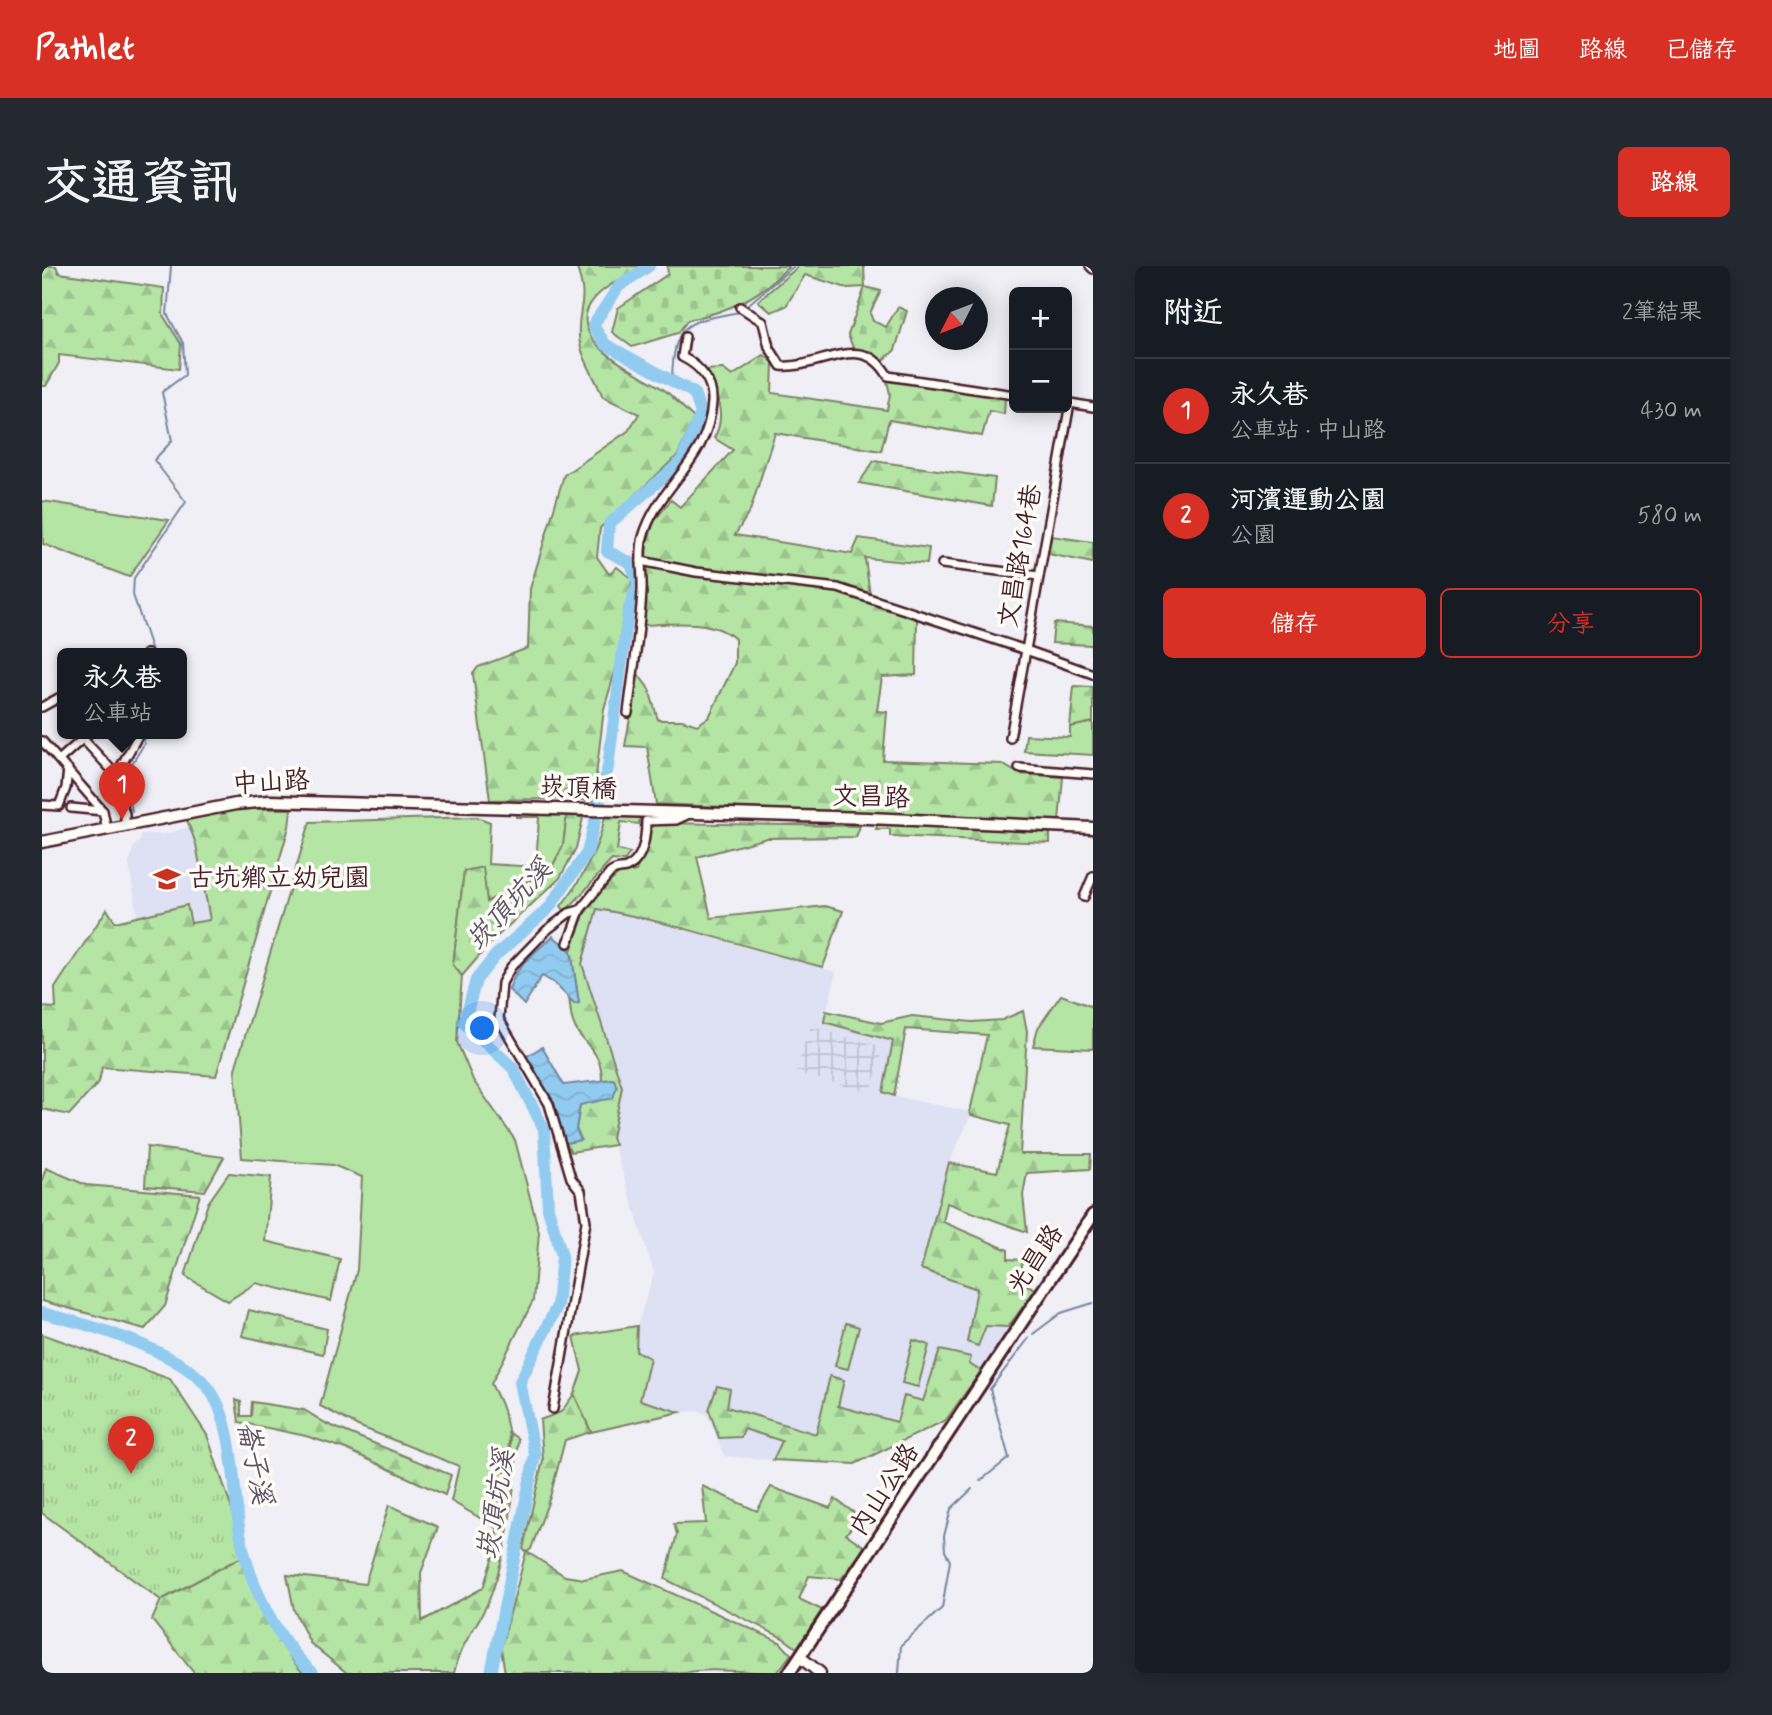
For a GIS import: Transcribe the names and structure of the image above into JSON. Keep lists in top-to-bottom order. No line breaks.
{"streets":{"main road":["中山路","崁頂橋","文昌路","光昌路","內山公路"],"street":["文昌路164巷"]},"crossings":[["中山路","崁頂橋"],["崁頂橋","文昌路"],["光昌路","內山公路"]],"water":["崁頂坑溪","崙子溪"],"places":{"school or university":["古坑鄉立幼兒園"]},"north":"bottom left","page":{"header":"Pathlet","nav":["地圖","路線","已儲存"],"title":"交通資訊","buttons":["路線",["儲存","分享"]],"heading":["附近","2筆結果"],"map_buttons":["+","−"],"list":[{"mark":"1","name":"永久巷","note":"公車站 · 中山路","value":"430 m"},{"mark":"2","name":"河濱運動公園","note":"公園","value":"580 m"}],"popup":["永久巷","公車站"],"pins":["1","2"]}}
